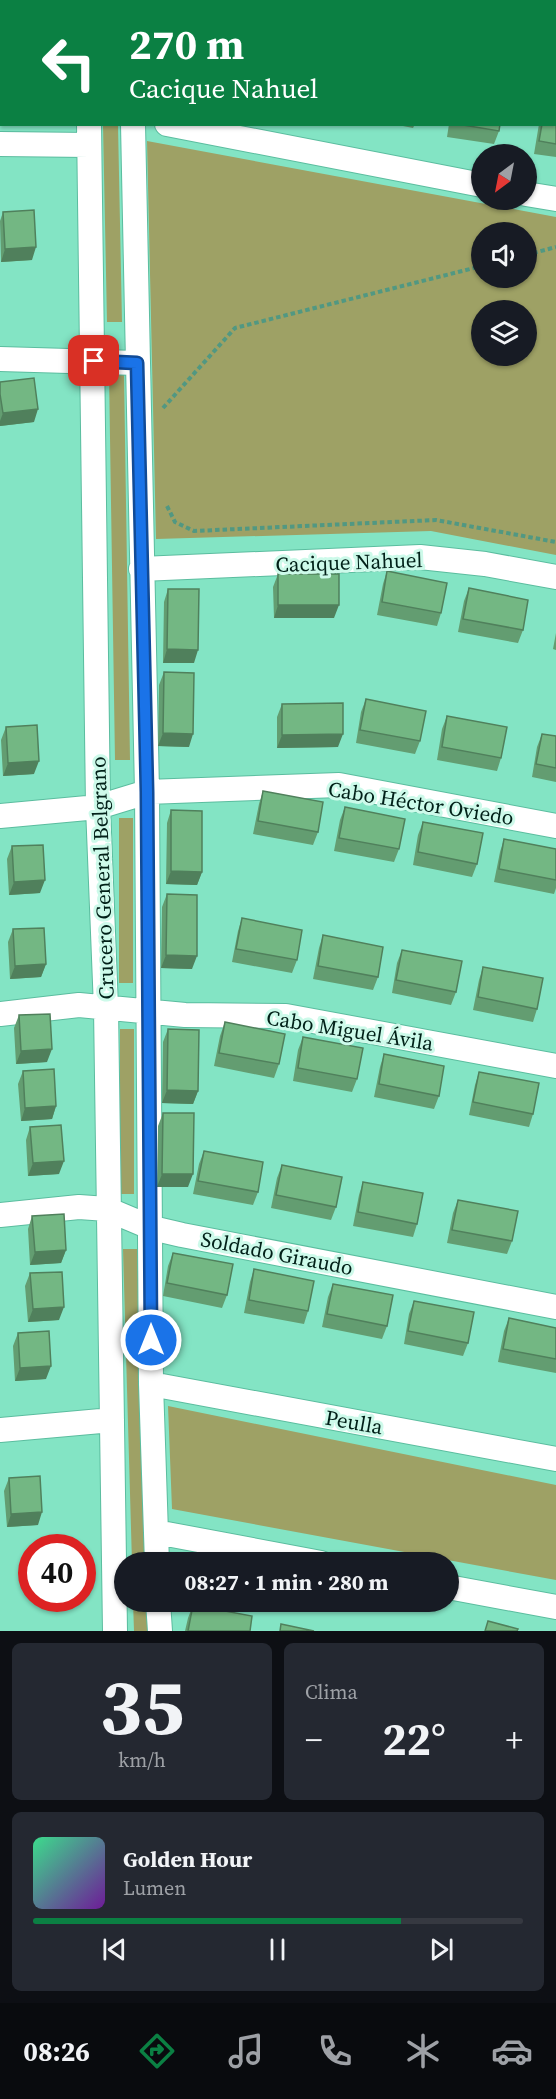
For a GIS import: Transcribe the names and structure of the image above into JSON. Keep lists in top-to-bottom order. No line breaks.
{"streets":{"street":["Cacique Nahuel","Cabo Héctor Oviedo","Crucero General Belgrano","Cabo Miguel Ávila","Soldado Giraudo","Peulla"]},"crossings":[["Cacique Nahuel","Crucero General Belgrano"],["Cabo Héctor Oviedo","Crucero General Belgrano"],["Crucero General Belgrano","Cabo Miguel Ávila"],["Crucero General Belgrano","Soldado Giraudo"],["Crucero General Belgrano","Peulla"]],"north":"bottom left","page":{"turn":["270 m","Cacique Nahuel"],"limit":"40","trip":"08:27 · 1 min · 280 m","tile":[["35","km/h"],"Clima"],"heat":["−","22°","+"],"song":["Golden Hour","Lumen"],"tabs":"08:26"}}
